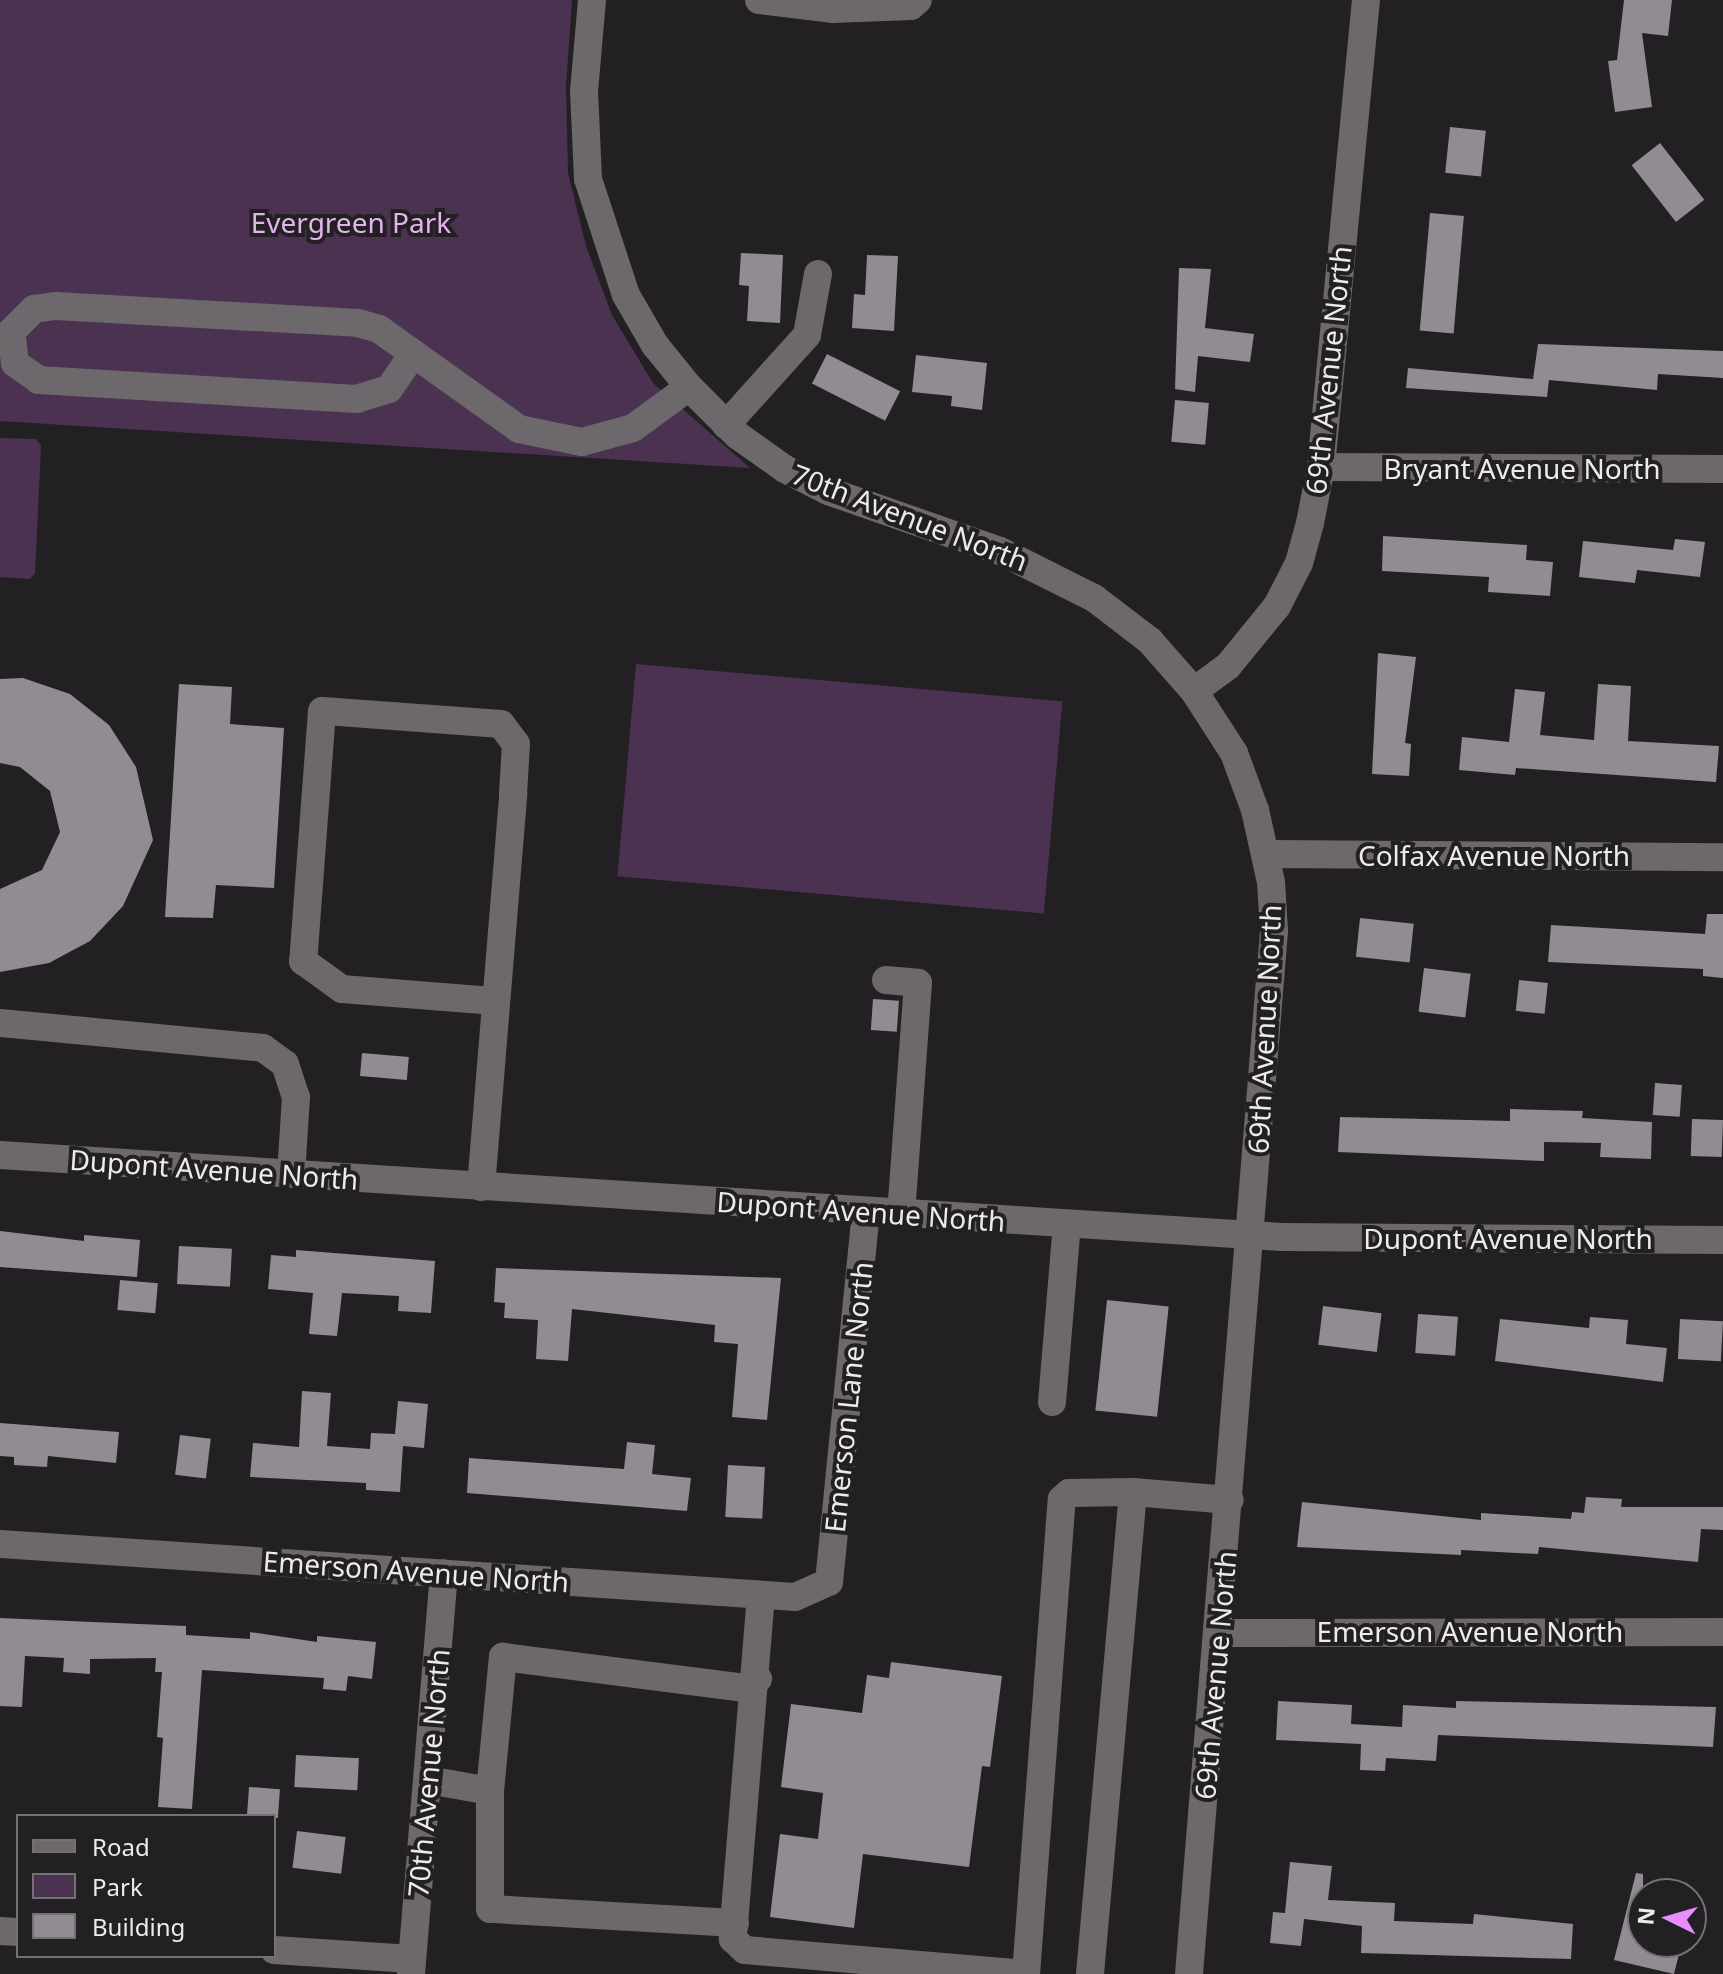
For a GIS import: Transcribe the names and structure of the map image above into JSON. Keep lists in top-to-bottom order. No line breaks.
{"streets":{"street":["69th Avenue North","Bryant Avenue North","70th Avenue North","Colfax Avenue North","Dupont Avenue North","Emerson Lane North","Emerson Avenue North"]},"crossings":[["69th Avenue North","Bryant Avenue North"],["69th Avenue North","70th Avenue North"],["69th Avenue North","Colfax Avenue North"],["69th Avenue North","Dupont Avenue North"],["69th Avenue North","Emerson Avenue North"],["70th Avenue North","Emerson Avenue North"],["Dupont Avenue North","Emerson Lane North"],["Emerson Lane North","Emerson Avenue North"]],"parks":["Evergreen Park"],"legend":["Road","Park","Building"],"north":"left"}
